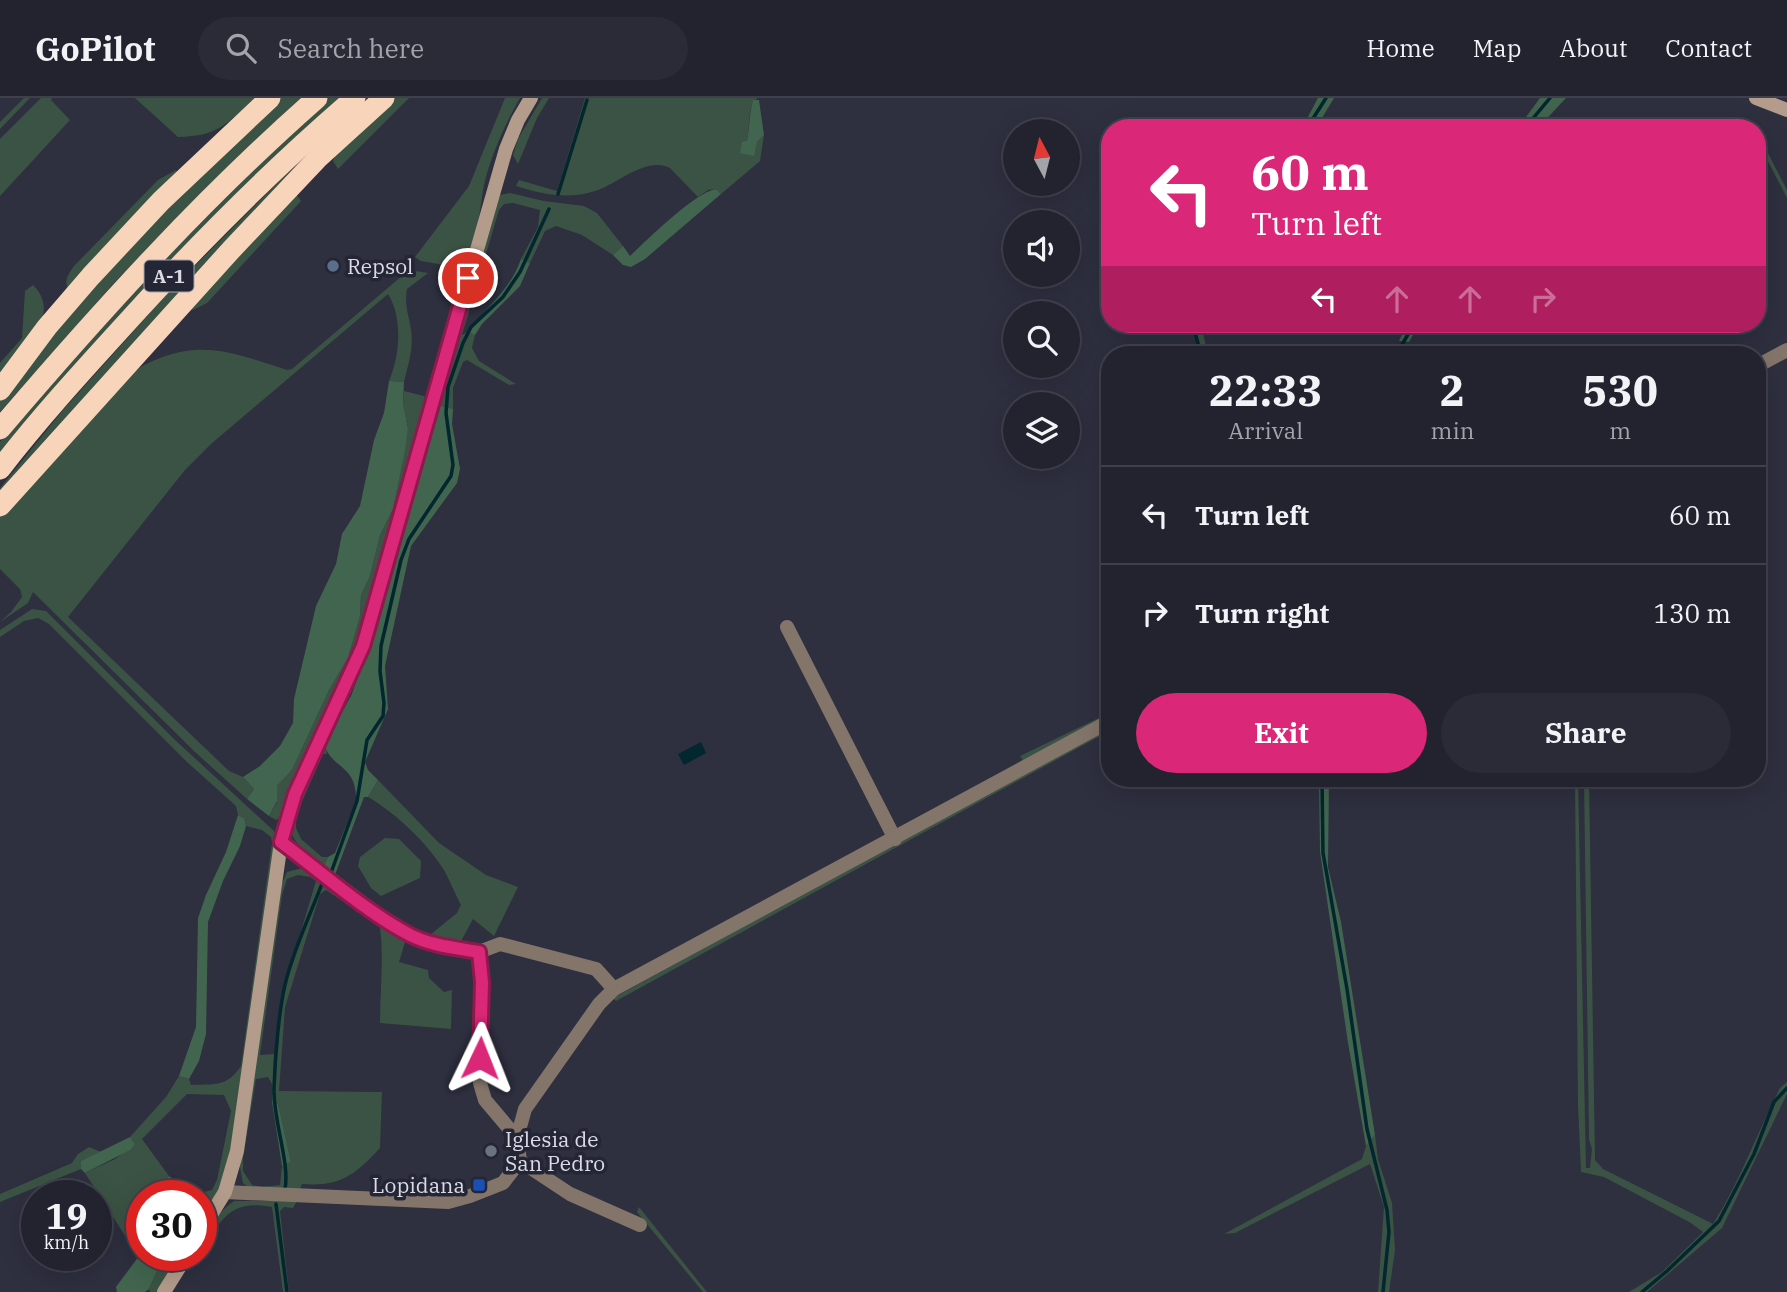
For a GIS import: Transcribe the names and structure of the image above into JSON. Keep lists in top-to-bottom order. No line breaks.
{"streets":{"highway":["A-1"]},"places":{"other":["Repsol","Iglesia de San Pedro"],"transit":["Lopidana"]},"north":"top","page":{"header":"GoPilot","search":"Search here","nav":["Home","Map","About","Contact"],"turn":["60 m","Turn left"],"eta":["22:33","Arrival","2","min","530","m"],"list":[{"name":"Turn left","value":"60 m"},{"name":"Turn right","value":"130 m"}],"buttons":["Exit","Share"],"speed":"19 km/h","limit":"30"}}
